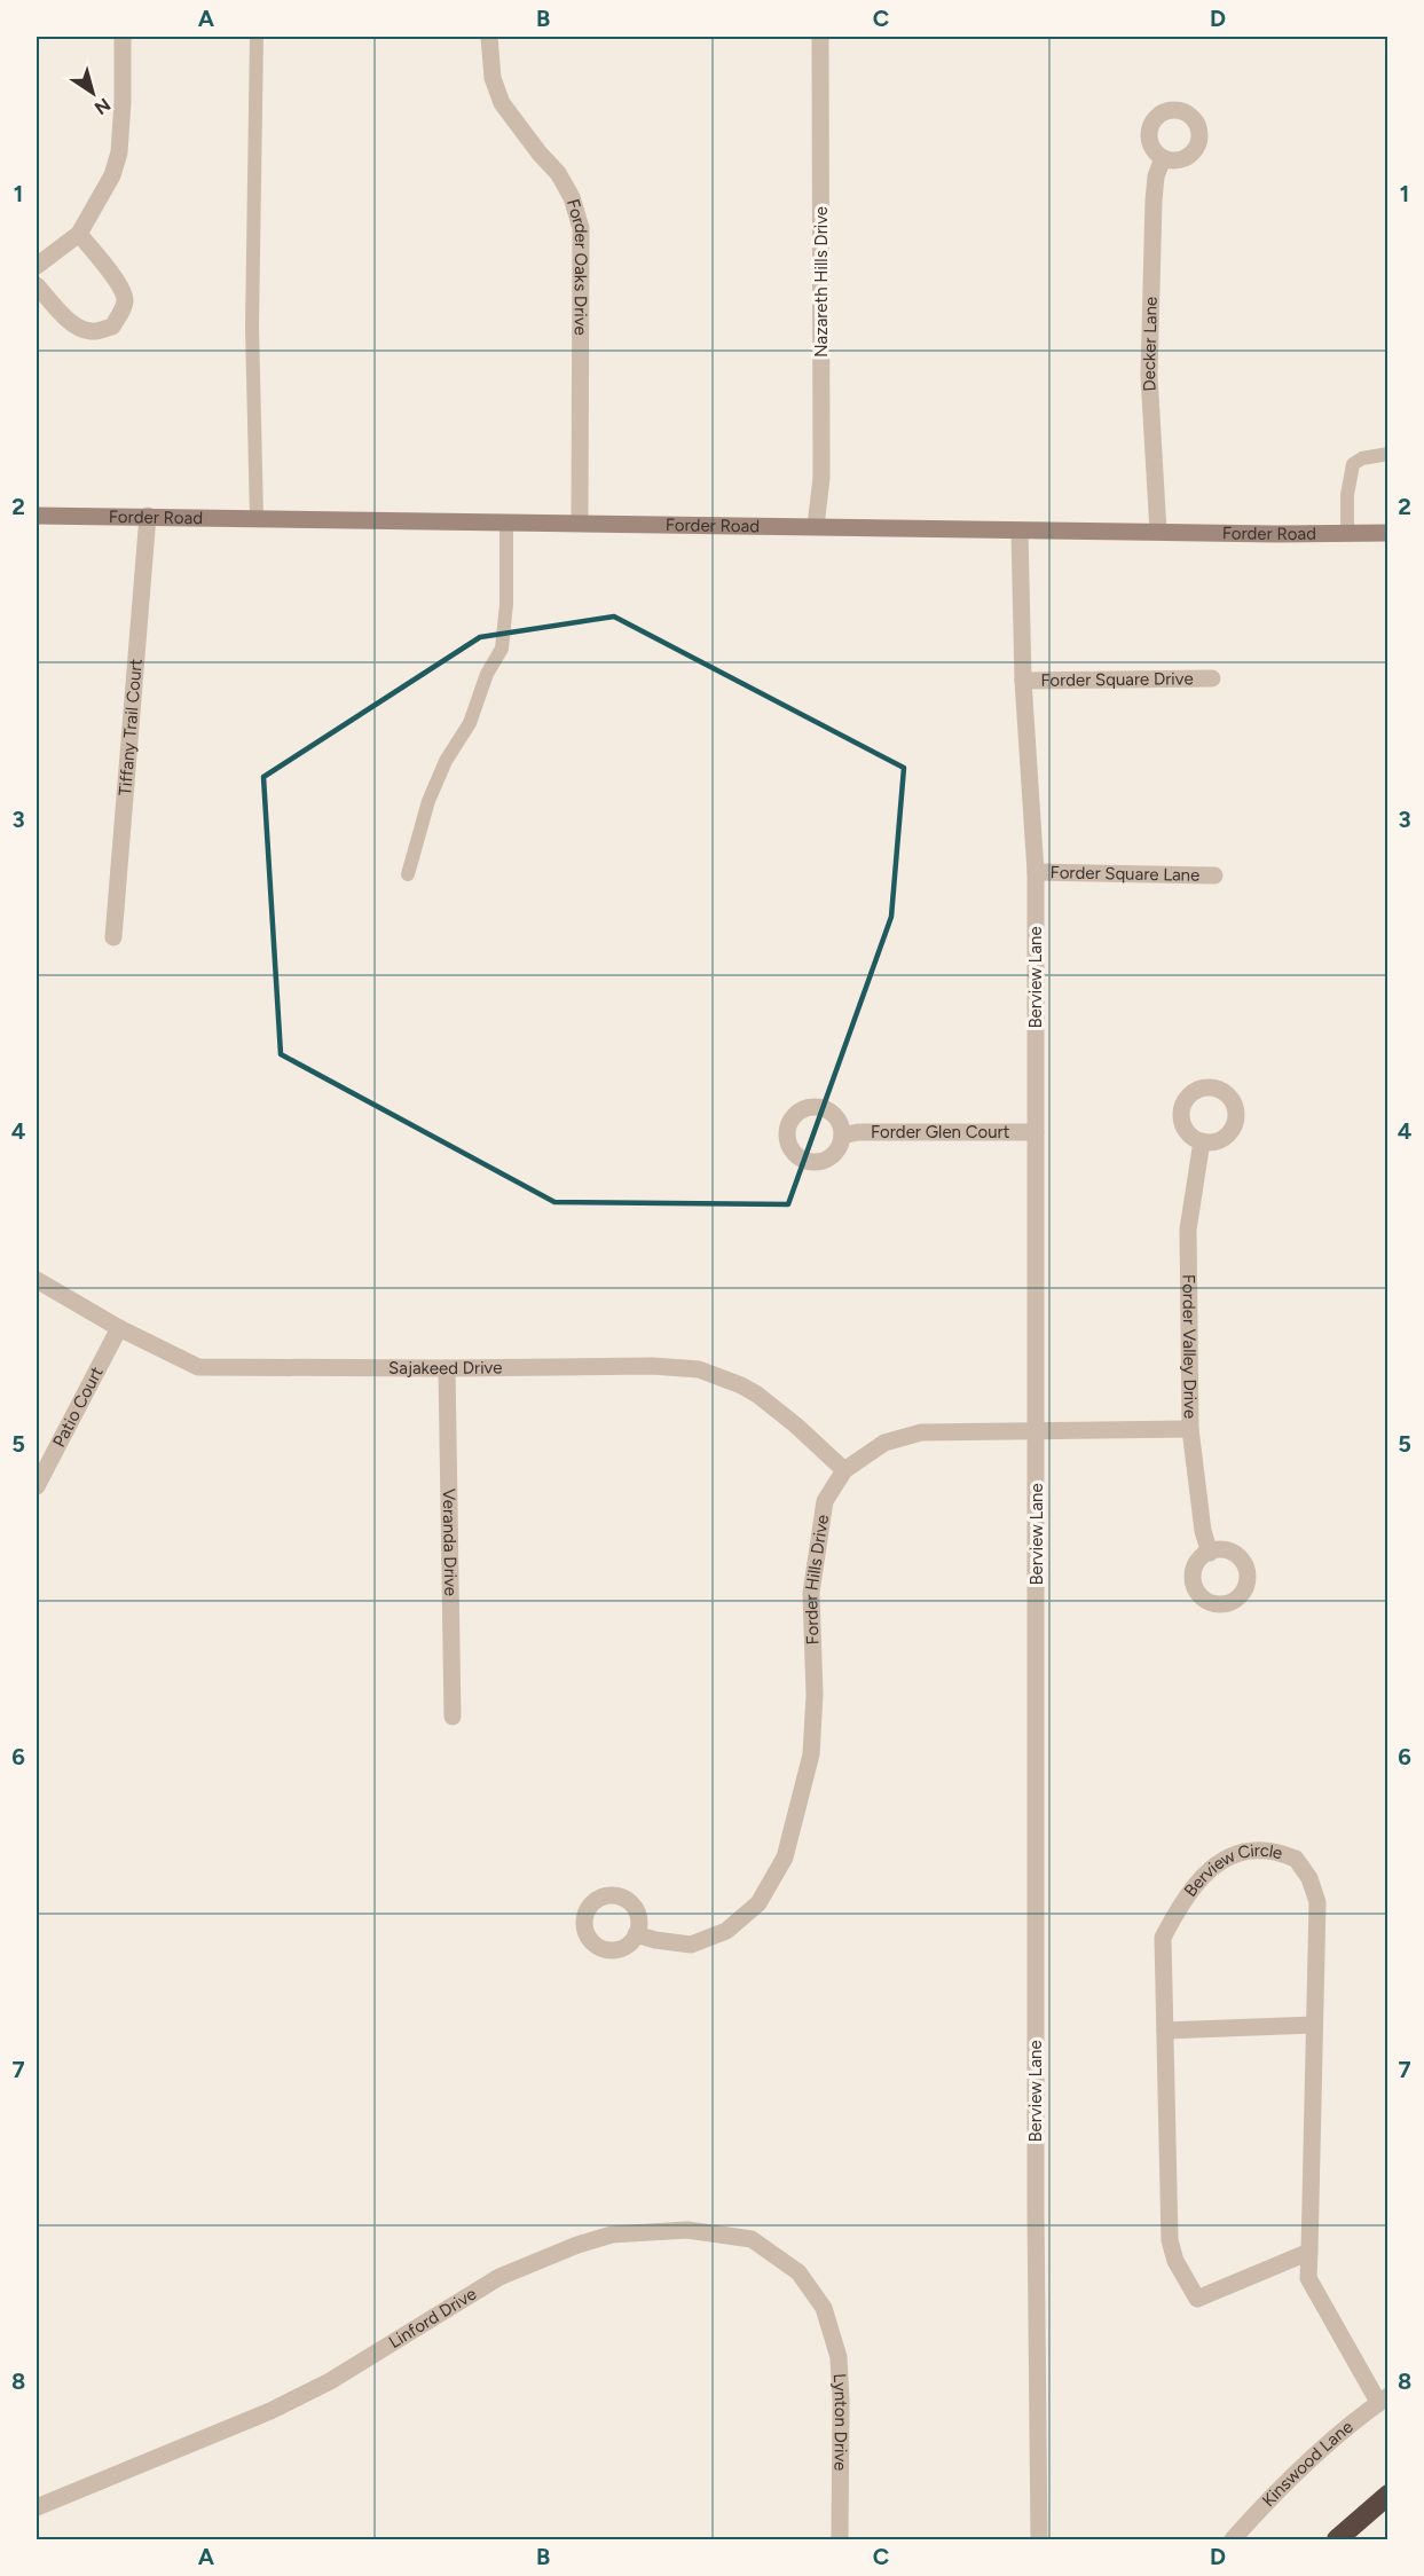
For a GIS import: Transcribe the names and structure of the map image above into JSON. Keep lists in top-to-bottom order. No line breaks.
{"streets":{"main road":["Forder Road"],"street":["Forder Oaks Drive","Nazareth Hills Drive","Decker Lane","Forder Square Drive","Tiffany Trail Court","Forder Square Lane","Berview Lane","Forder Glen Court","Forder Valley Drive","Sajakeed Drive","Patio Court","Veranda Drive","Forder Hills Drive","Berview Circle","Linford Drive","Lynton Drive","Kinswood Lane"]},"crossings":[["Forder Oaks Drive","Forder Road"],["Nazareth Hills Drive","Forder Road"],["Decker Lane","Forder Road"],["Forder Road","Tiffany Trail Court"],["Forder Road","Berview Lane"],["Forder Square Drive","Berview Lane"],["Forder Square Lane","Berview Lane"],["Berview Lane","Forder Glen Court"],["Berview Lane","Forder Hills Drive"],["Forder Valley Drive","Forder Hills Drive"],["Sajakeed Drive","Patio Court"],["Sajakeed Drive","Veranda Drive"],["Sajakeed Drive","Forder Hills Drive"],["Berview Circle","Kinswood Lane"],["Linford Drive","Lynton Drive"]],"north":"bottom right","grid":{"columns":["A","B","C","D"],"rows":["1","2","3","4","5","6","7","8"]}}
